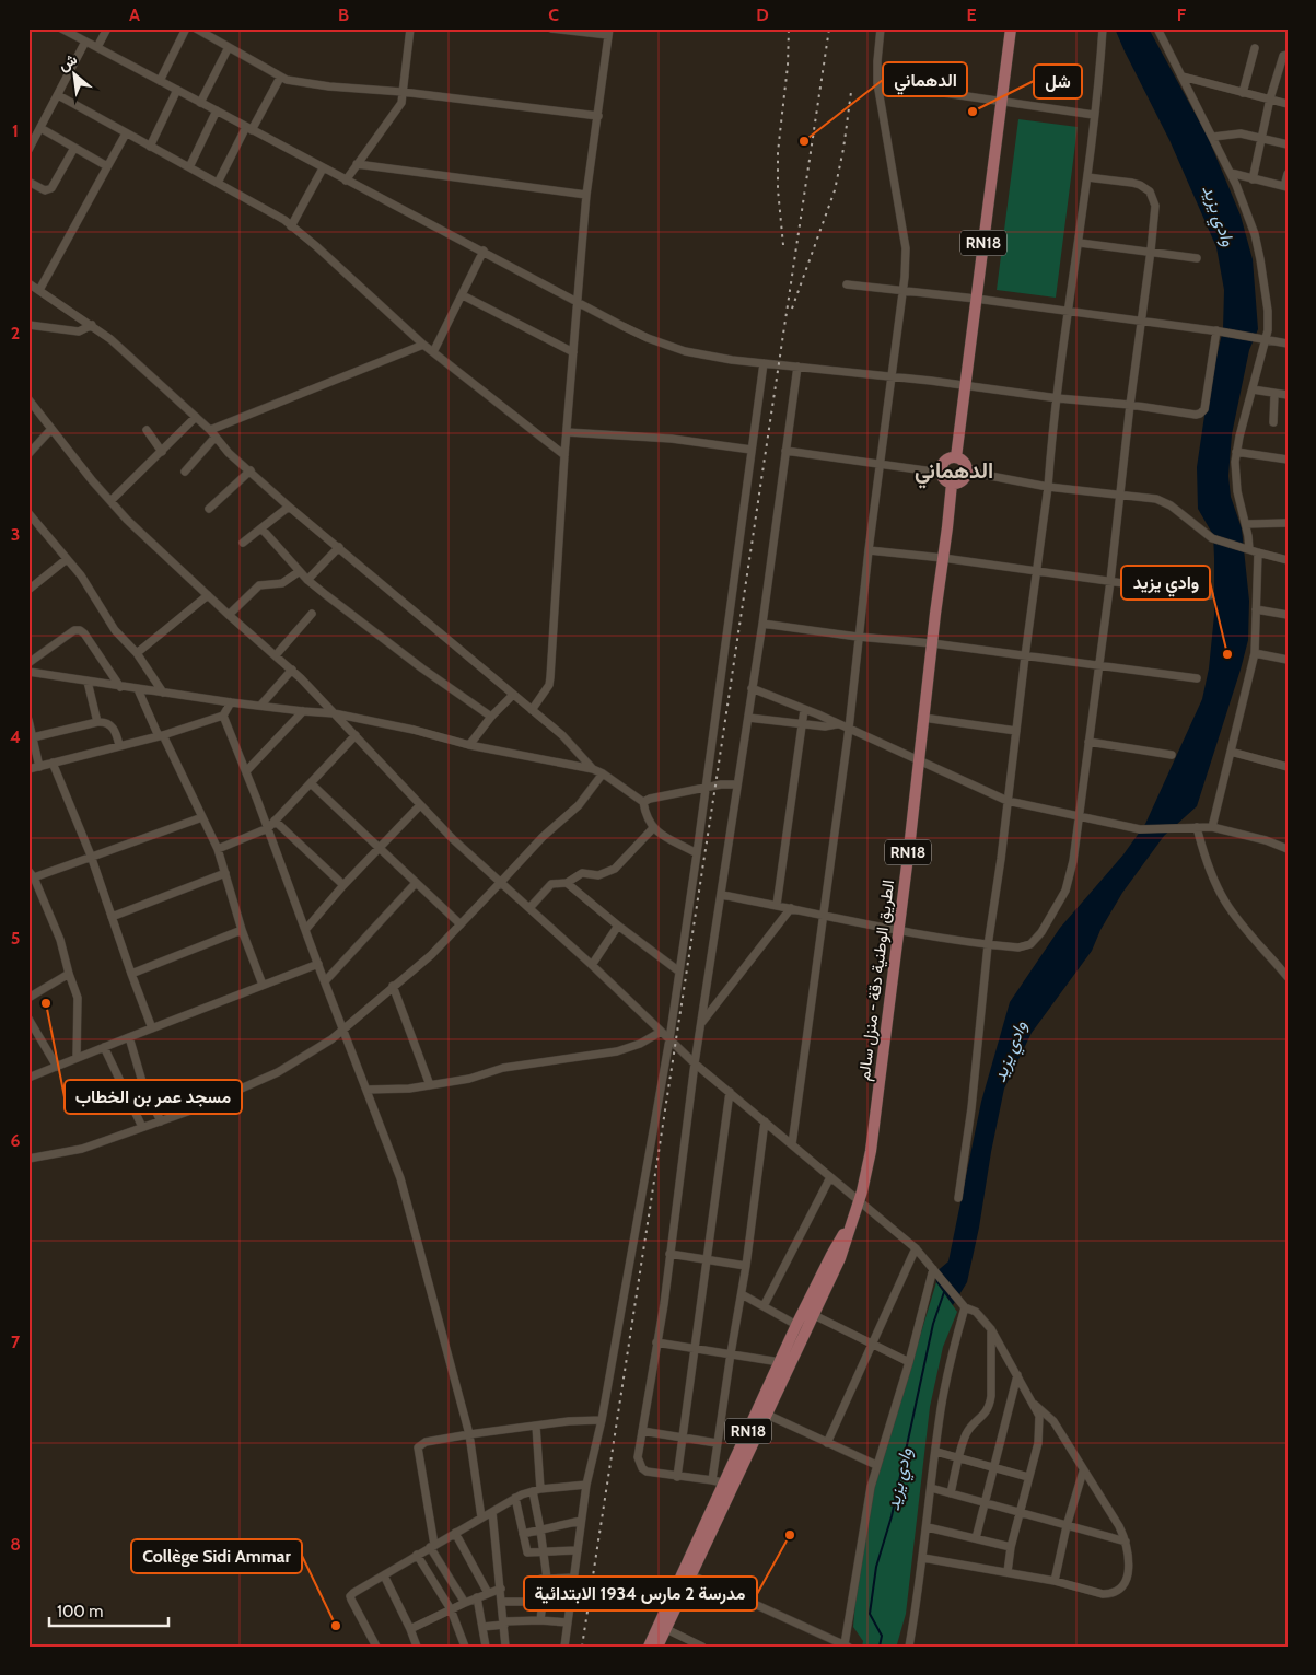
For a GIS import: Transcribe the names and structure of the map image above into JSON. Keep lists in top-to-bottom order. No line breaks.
{"streets":{"main road":["RN18","الطريق الوطنية دقة - منزل سالم"]},"crossings":[["RN18","الطريق الوطنية دقة - منزل سالم"]],"districts":["الدهماني"],"water":["وادي يزيد"],"places":["شل","الدهماني","وادي يزيد","مسجد عمر بن الخطاب","مدرسة 2 مارس 1934 الابتدائية","Collège Sidi Ammar"],"scale_bar":"100 m","north":"top left","grid":{"columns":["A","B","C","D","E","F"],"rows":["1","2","3","4","5","6","7","8"]}}
